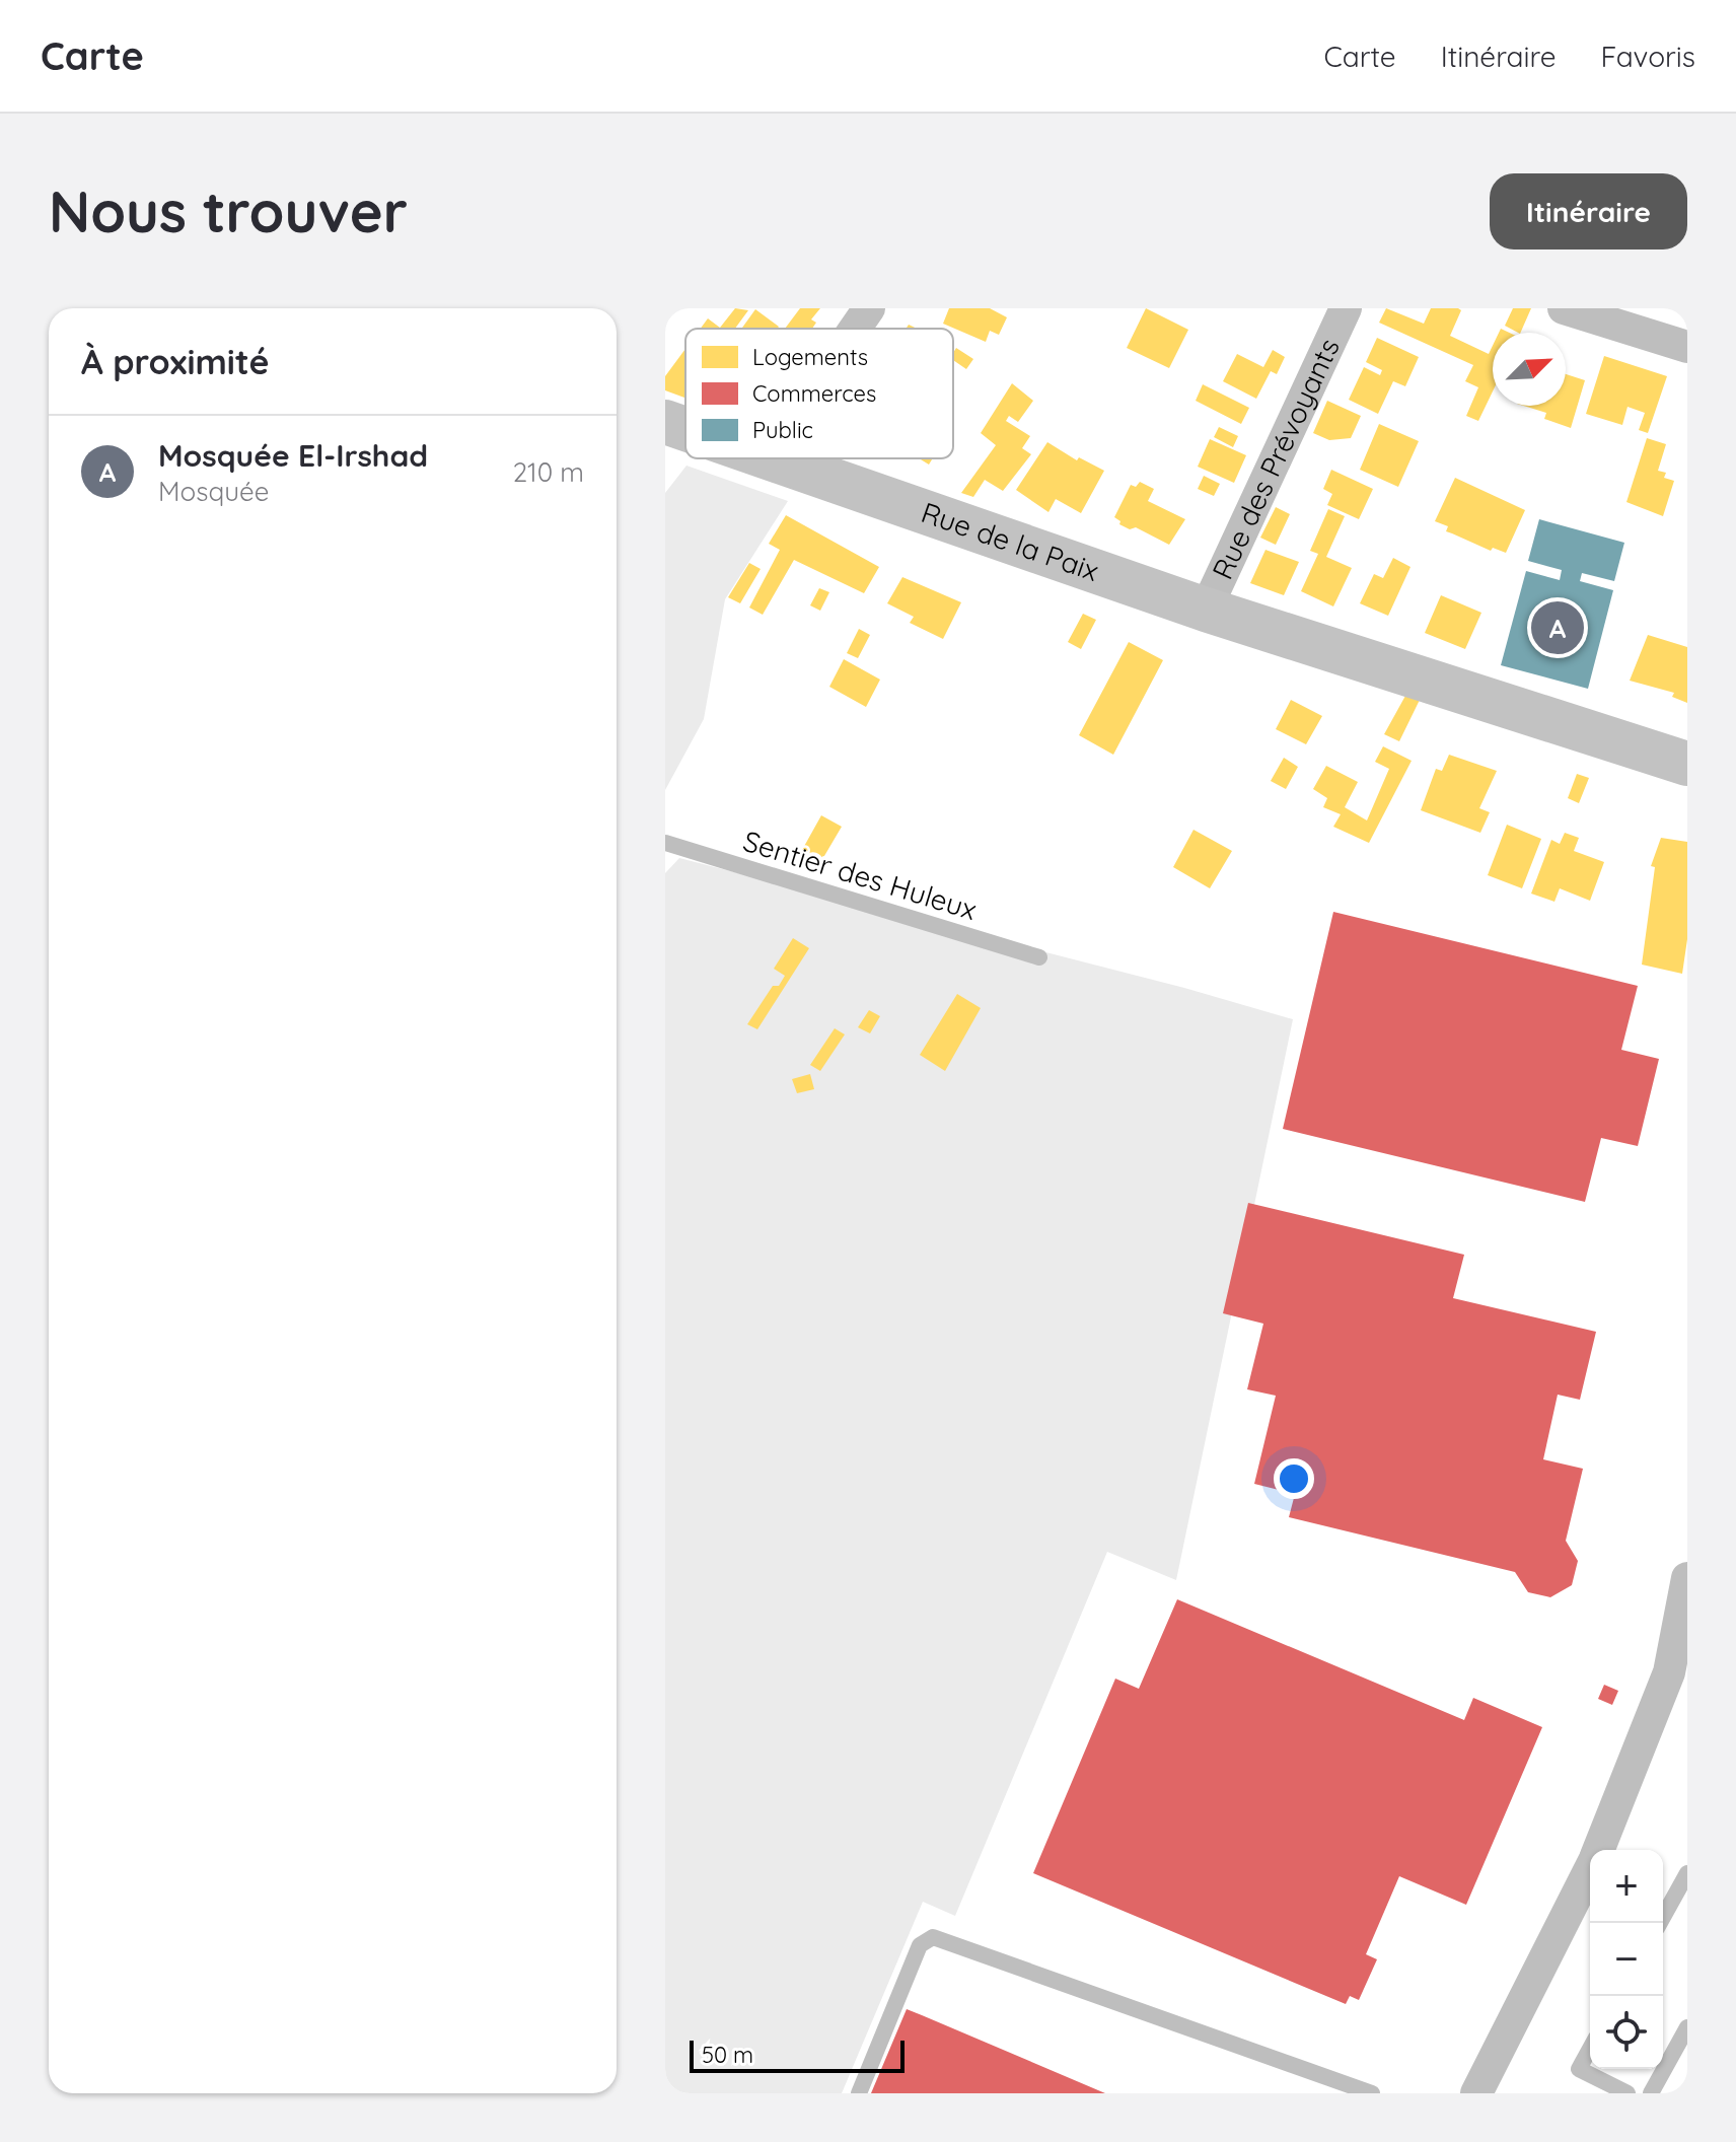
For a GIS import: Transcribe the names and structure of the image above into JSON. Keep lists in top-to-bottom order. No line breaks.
{"streets":{"street":["Rue des Prévoyants","Rue de la Paix"],"lane":["Sentier des Huleux"]},"crossings":[["Rue des Prévoyants","Rue de la Paix"]],"legend":["Logements","Commerces","Public"],"scale_bar":"50 m","north":"top right","page":{"header":"Carte","nav":["Carte","Itinéraire","Favoris"],"buttons":"Itinéraire","title":"Nous trouver","heading":"À proximité","list":[{"mark":"A","name":"Mosquée El-Irshad","note":"Mosquée","value":"210 m"}],"pins":"A","map_buttons":["+","−"],"scale":"50 m"}}
